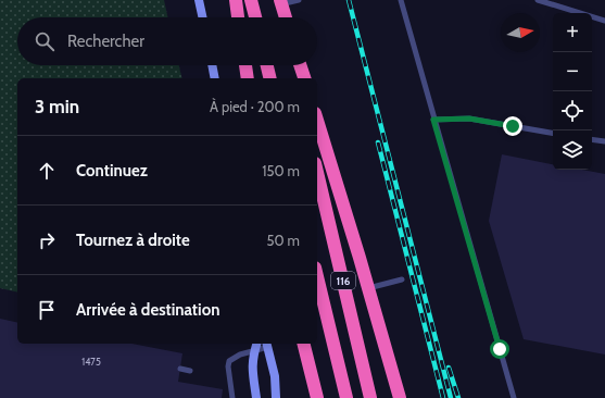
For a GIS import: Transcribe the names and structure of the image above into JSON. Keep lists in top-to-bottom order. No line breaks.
{"streets":{"highway":["116"]},"house_numbers":["1475"],"north":"right","page":{"map_buttons":["+","−"],"search":"Rechercher","heading":["3 min","À pied · 200 m"],"list":[["Continuez","150 m"],["Tournez à droite","50 m"],"Arrivée à destination"]}}
